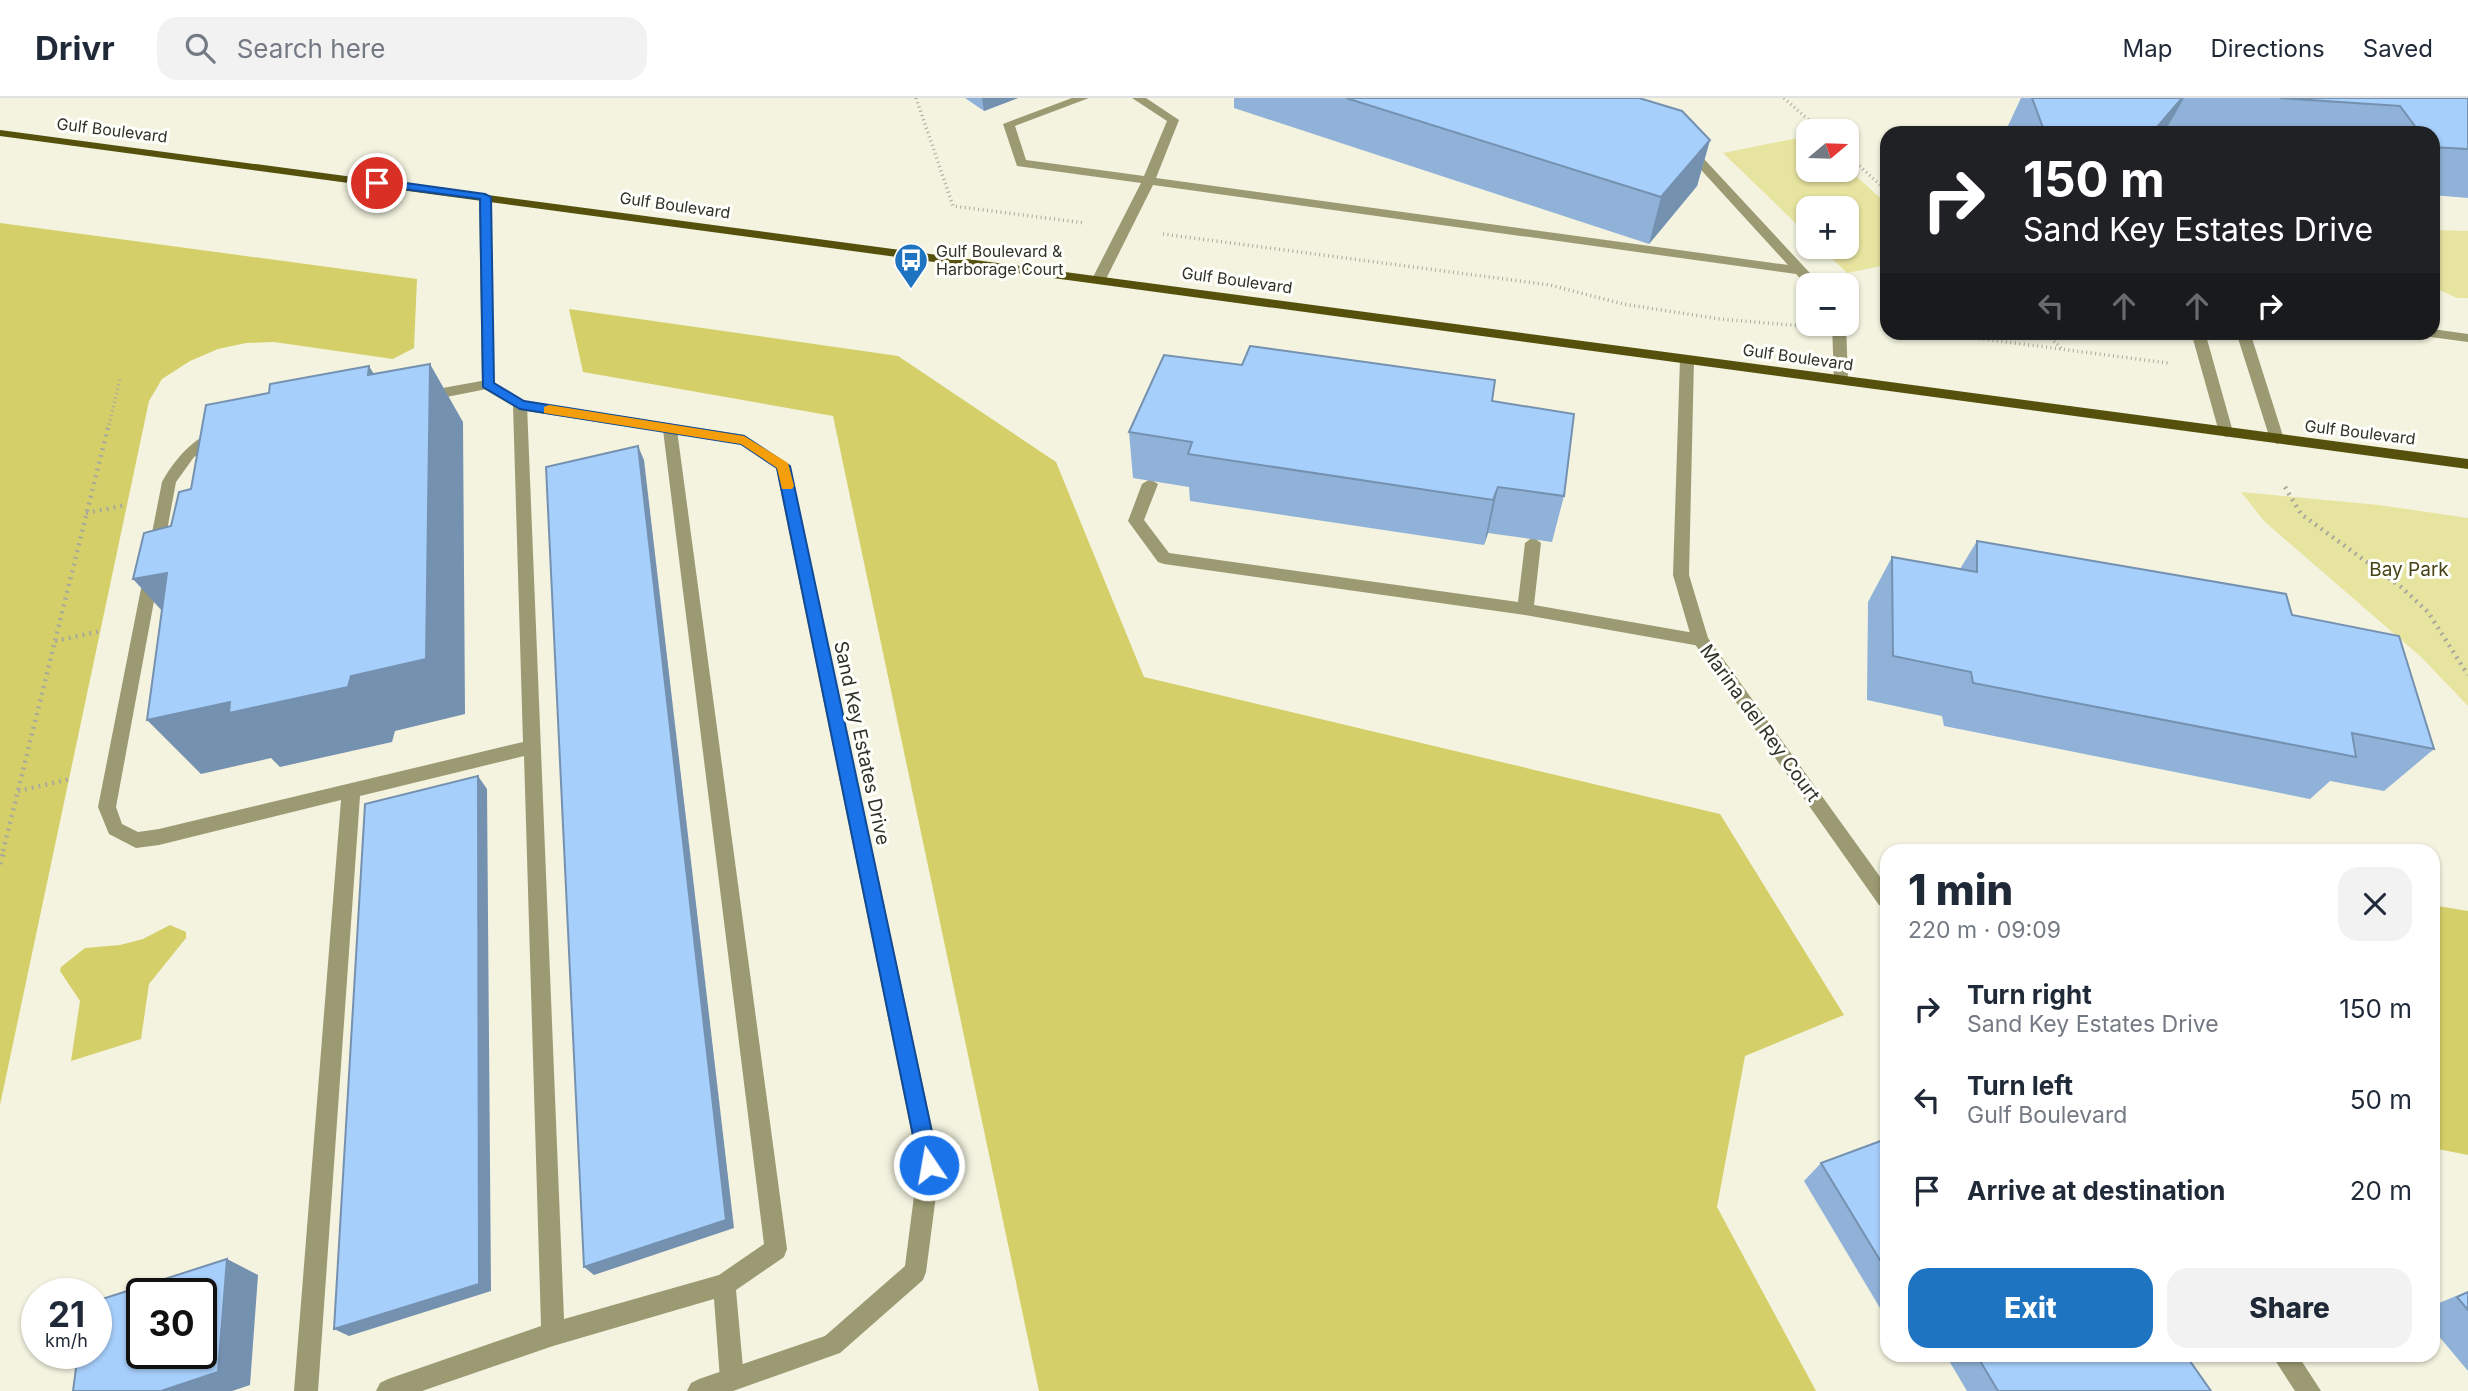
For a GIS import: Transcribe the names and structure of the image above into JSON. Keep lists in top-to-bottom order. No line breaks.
{"streets":{"main road":["Gulf Boulevard"],"street":["Marina del Rey Court","Sand Key Estates Drive"]},"crossings":[["Gulf Boulevard","Marina del Rey Court"]],"parks":["Bay Park"],"places":{"bus stop":["Gulf Boulevard & Harborage Court"]},"north":"right","page":{"header":"Drivr","search":"Search here","nav":["Map","Directions","Saved"],"map_buttons":["+","−"],"turn":["150 m","Sand Key Estates Drive"],"heading":["1 min","220 m · 09:09"],"list":[{"name":"Turn right","note":"Sand Key Estates Drive","value":"150 m"},{"name":"Turn left","note":"Gulf Boulevard","value":"50 m"},{"name":"Arrive at destination","value":"20 m"}],"buttons":["Exit","Share"],"speed":"21 km/h","limit":"30"}}
